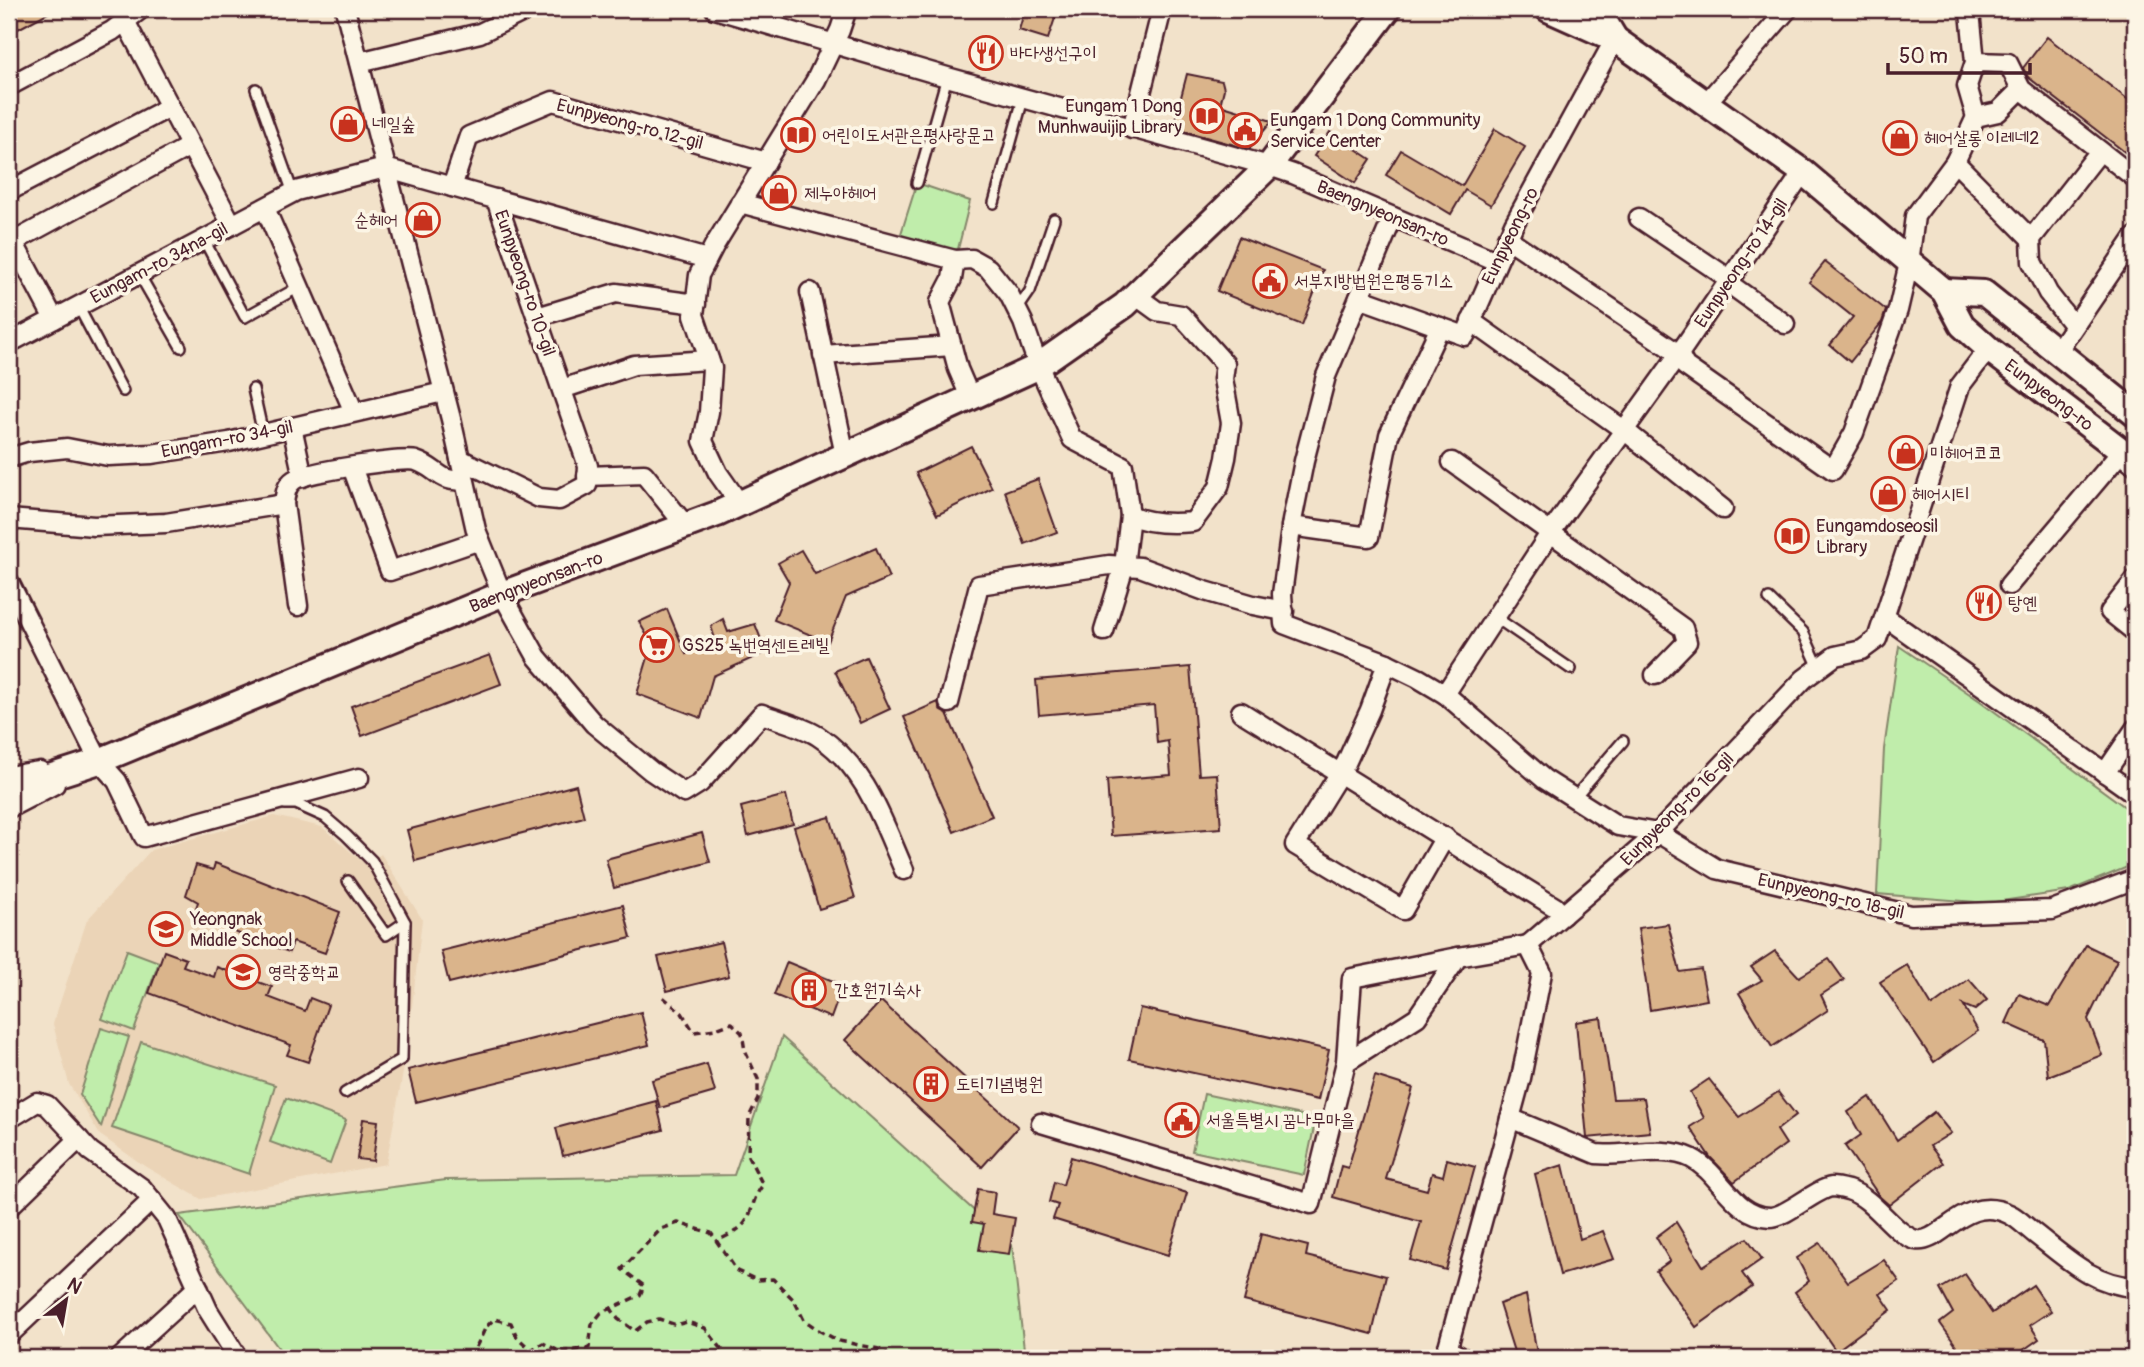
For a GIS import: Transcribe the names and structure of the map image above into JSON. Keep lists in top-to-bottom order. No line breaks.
{"streets":{"main road":["Baengnyeonsan-ro","Eunpyeong-ro"],"street":["Eunpyeong-ro 12-gil","Eungam-ro 34na-gil","Eunpyeong-ro 14-gil","Eunpyeong-ro 10-gil","Eungam-ro 34-gil","Eunpyeong-ro 16-gil","Eunpyeong-ro 18-gil"]},"crossings":[["Eunpyeong-ro 12-gil","Eunpyeong-ro 10-gil"],["Baengnyeonsan-ro","Eunpyeong-ro"],["Eunpyeong-ro","Eunpyeong-ro 14-gil"],["Eunpyeong-ro","Eunpyeong-ro 16-gil"],["Eungam-ro 34na-gil","Eunpyeong-ro 10-gil"],["Eunpyeong-ro 16-gil","Eunpyeong-ro 18-gil"]],"places":{"restaurant":["바다생선구이","탕옌"],"library":["Eungam 1 Dong Munhwauijip Library","어린이도서관은평사랑문고","Eungamdoseosil Library"],"shop":["네일숲","헤어살롱 이레네2","제누아헤어","순헤어","미헤어코코","헤어시티"],"public building":["Eungam 1 Dong Community Service Center","서부지방법원은평등기소","서울특별시 꿈나무마을"],"supermarket":["GS25 녹번역센트레빌"],"school or university":["Yeongnak Middle School","영락중학교"],"building":["간호원기숙사","도티기념병원"]},"scale_bar":"50 m","north":"top right"}
